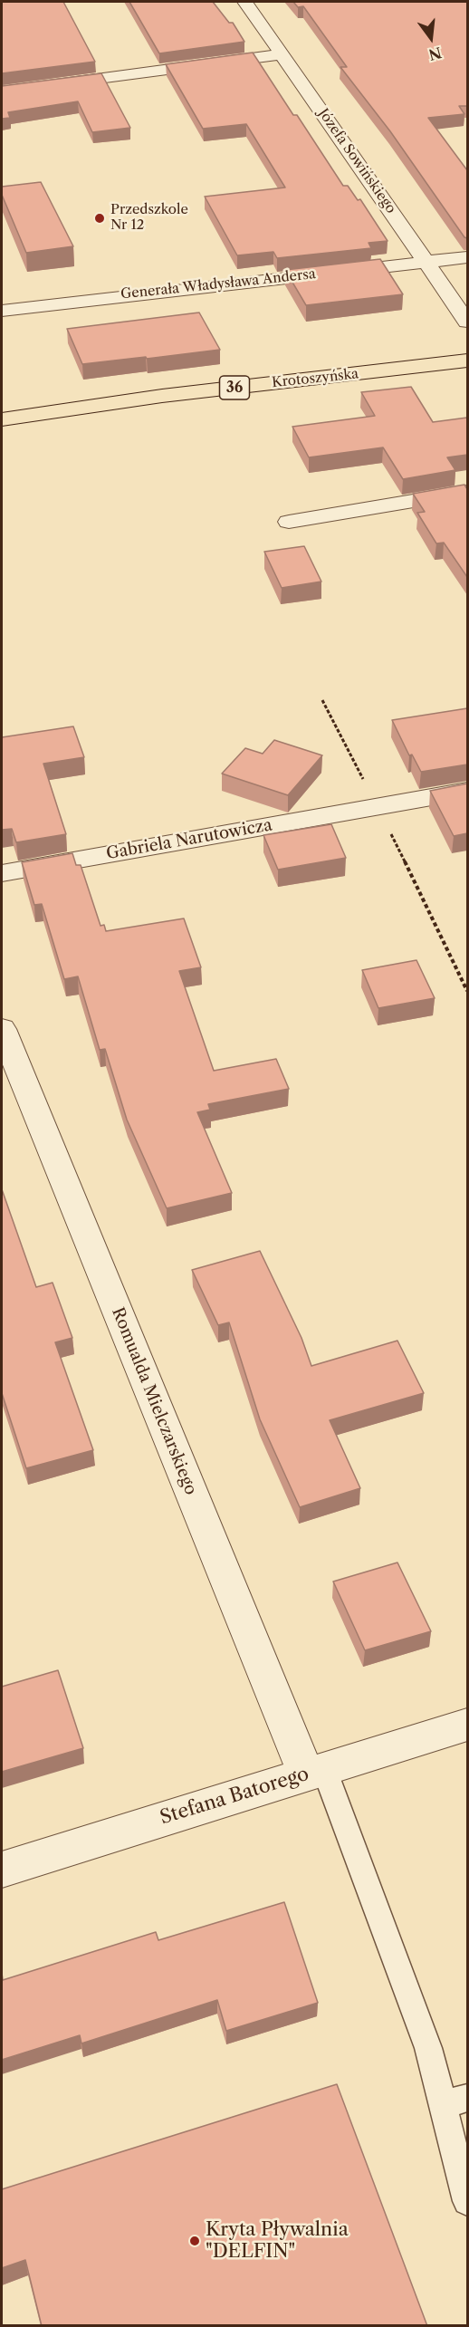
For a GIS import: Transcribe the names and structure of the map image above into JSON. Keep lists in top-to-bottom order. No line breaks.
{"streets":{"main road":["Krotoszyńska","36"],"street":["Józefa Sowińskiego","Generała Władysława Andersa","Gabriela Narutowicza","Romualda Mielczarskiego","Stefana Batorego"]},"crossings":[["Józefa Sowińskiego","Generała Władysława Andersa"],["Romualda Mielczarskiego","Stefana Batorego"]],"places":["Przedszkole Nr 12","Kryta Pływalnia \"DELFIN\""],"north":"bottom"}
